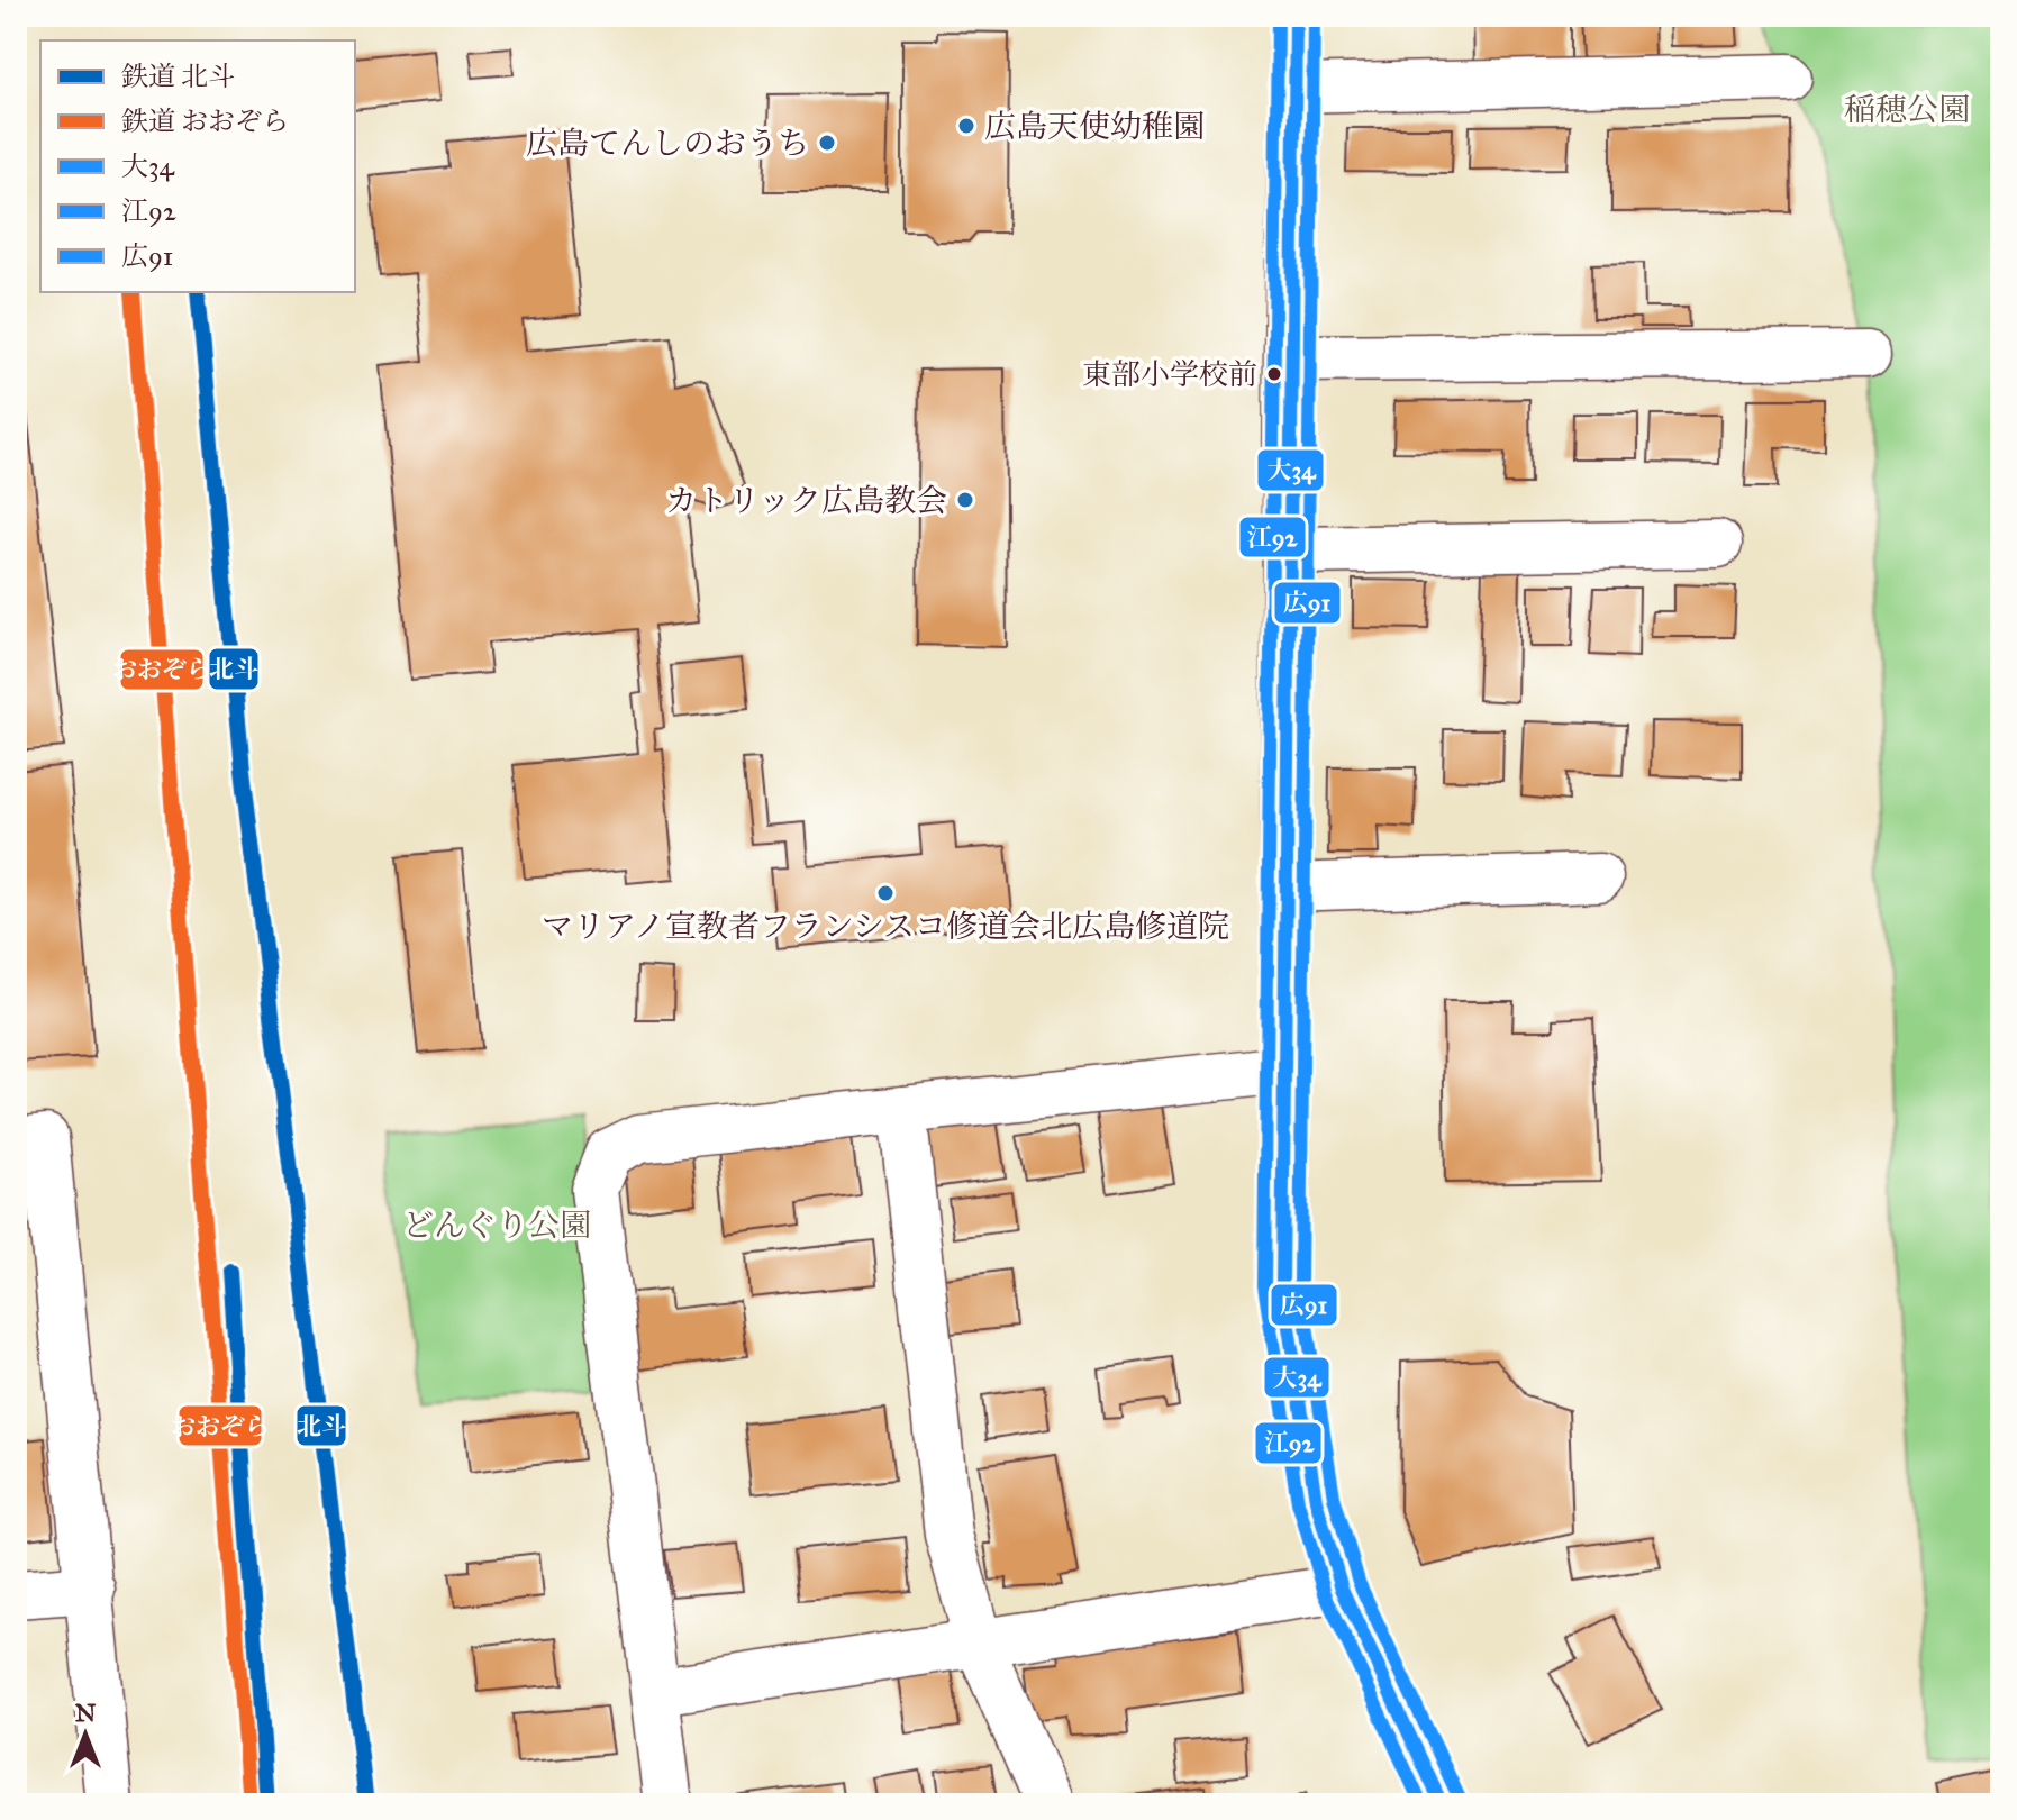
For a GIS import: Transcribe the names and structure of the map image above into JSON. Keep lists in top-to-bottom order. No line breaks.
{"parks":["稲穂公園","どんぐり公園"],"places":["広島天使幼稚園","広島てんしのおうち","東部小学校前","カトリック広島教会","マリアノ宣教者フランシスコ修道会北広島修道院"],"lines":["transit line 大34","transit line 江92","transit line 広91","rail line 北斗","rail line おおぞら"],"legend":["鉄道 北斗","鉄道 おおぞら","大34","江92","広91"],"north":"top"}
